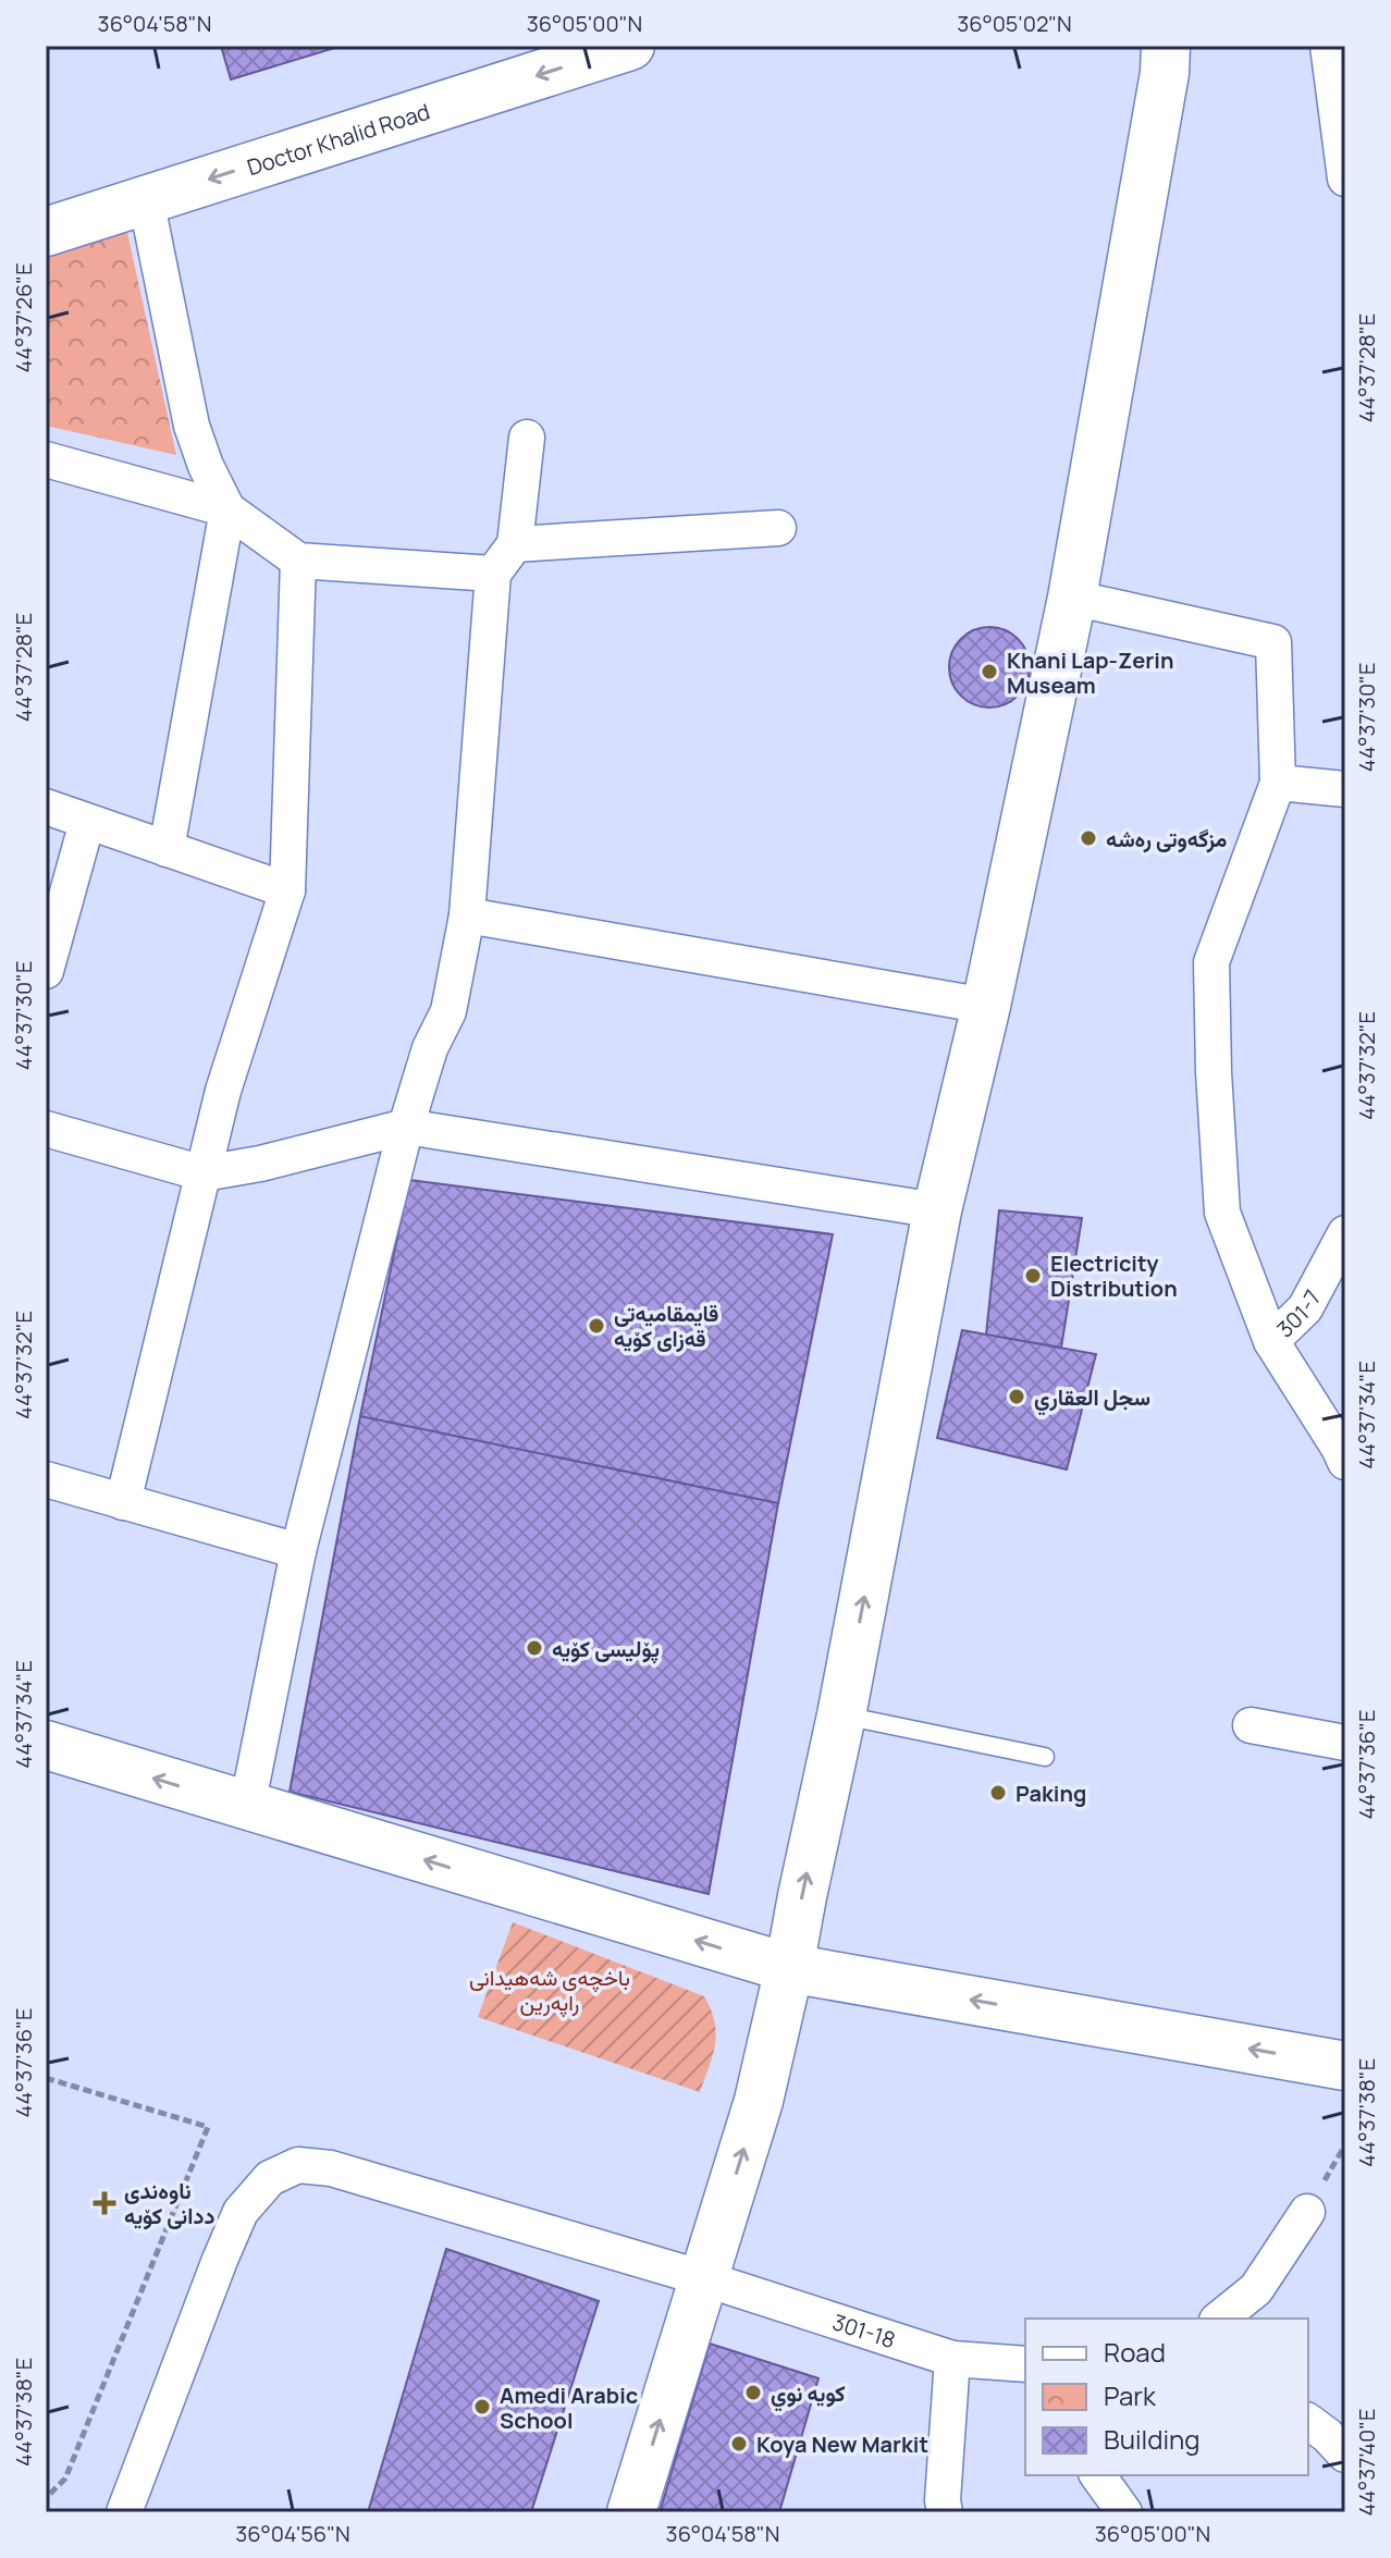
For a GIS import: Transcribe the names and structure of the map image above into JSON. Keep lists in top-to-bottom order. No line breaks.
{"streets":{"main road":["Doctor Khalid Road"],"street":["301-7","301-18"]},"one_way":["Doctor Khalid Road"],"parks":["باخچه‌ی شه‌هیدانی راپه‌رین"],"places":{"other":["Khani Lap-Zerin Museam","مزگەوتی رەشە","Electricity Distribution","قایمقامیه‌تی قه‌زای كۆیه‌","سجل العقاري","پۆلیسی كۆیه‌","Paking","كويه نوي","Amedi Arabic School","Koya New Markit"],"health":["ناوەندی ددانی کۆیە"]},"legend":["Road","Park","Building"],"coordinates":["36°04'58\"N","36°05'00\"N","36°05'02\"N","44°37'26\"E","44°37'28\"E","44°37'30\"E","44°37'32\"E","44°37'34\"E","44°37'36\"E","44°37'38\"E","44°37'40\"E","36°04'56\"N"]}
